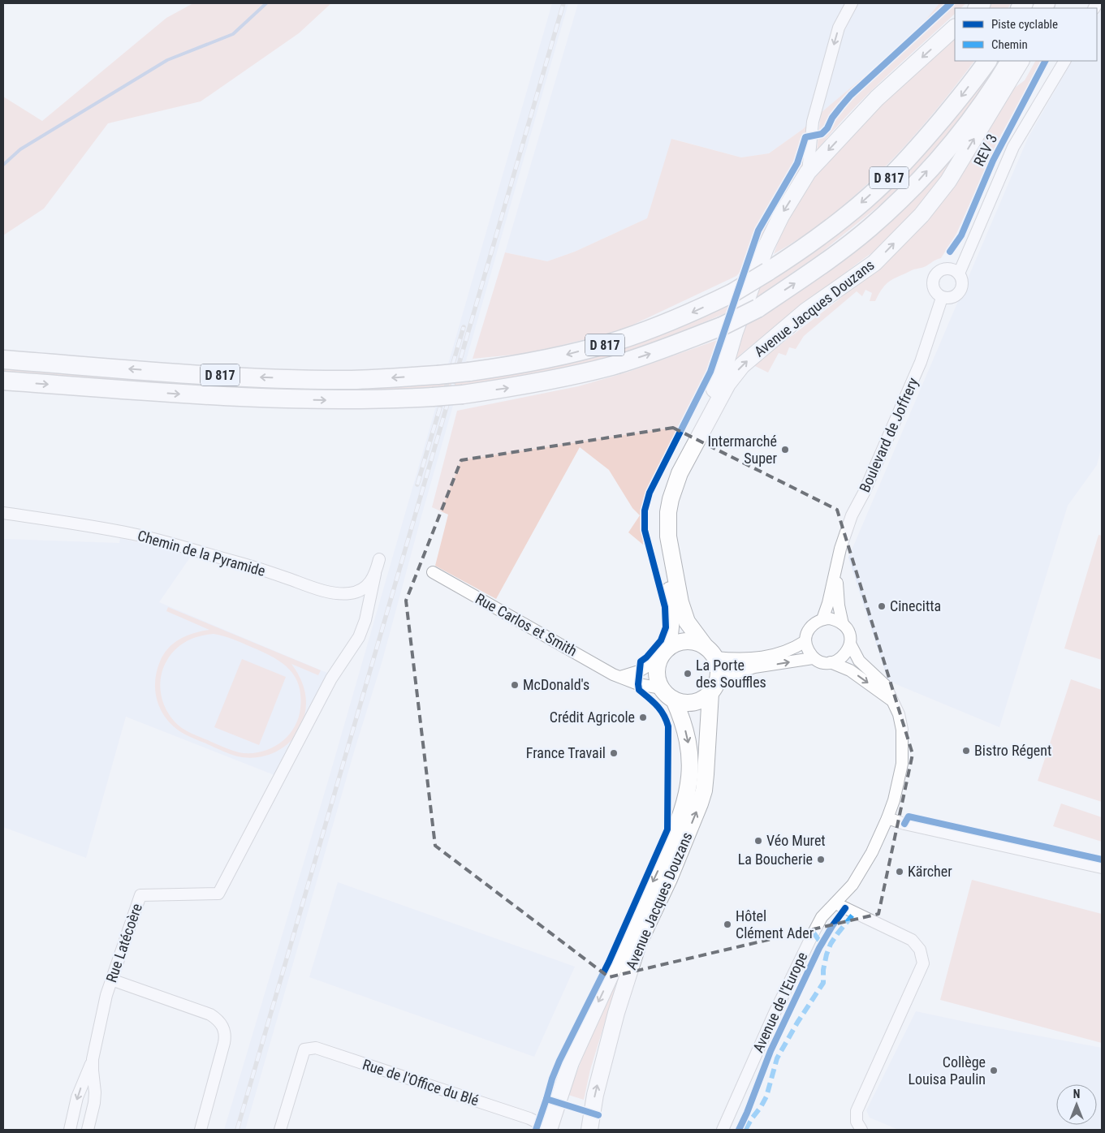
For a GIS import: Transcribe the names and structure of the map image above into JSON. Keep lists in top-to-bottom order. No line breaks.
{"streets":{"main road":["D 817","Avenue Jacques Douzans"],"street":["Boulevard de Joffrery","Chemin de la Pyramide","Rue Carlos et Smith","Rue Latécoère","Avenue de l'Europe","Rue de l'Office du Blé"],"cycle path":["REV 3"]},"crossings":[["Avenue Jacques Douzans","Rue Carlos et Smith"],["Boulevard de Joffrery","Avenue de l'Europe"],["Chemin de la Pyramide","Rue Latécoère"]],"places":["Intermarché Super","Cinecitta","La Porte des Souffles","McDonald's","Crédit Agricole","Bistro Régent","France Travail","Véo Muret","La Boucherie","Kärcher","Hôtel Clément Ader","Collège Louisa Paulin"],"legend":["Piste cyclable","Chemin"],"north":"top"}
